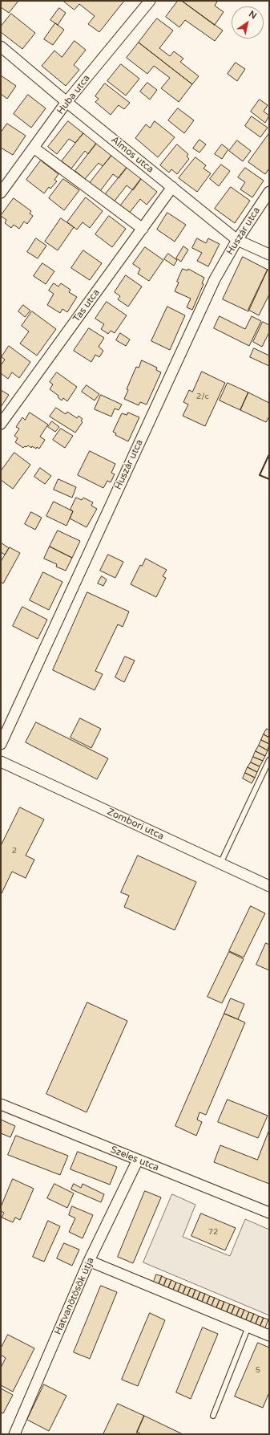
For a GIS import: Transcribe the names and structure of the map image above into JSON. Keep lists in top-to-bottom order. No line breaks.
{"streets":{"street":["Huba utca","Álmos utca","Huszár utca","Tas utca","Zombori utca","Szeles utca","Hatvanötösök útja"]},"crossings":[["Huba utca","Álmos utca"],["Álmos utca","Huszár utca"],["Álmos utca","Tas utca"],["Szeles utca","Hatvanötösök útja"]],"house_numbers":["2/c","2","72","5"],"north":"top right"}
